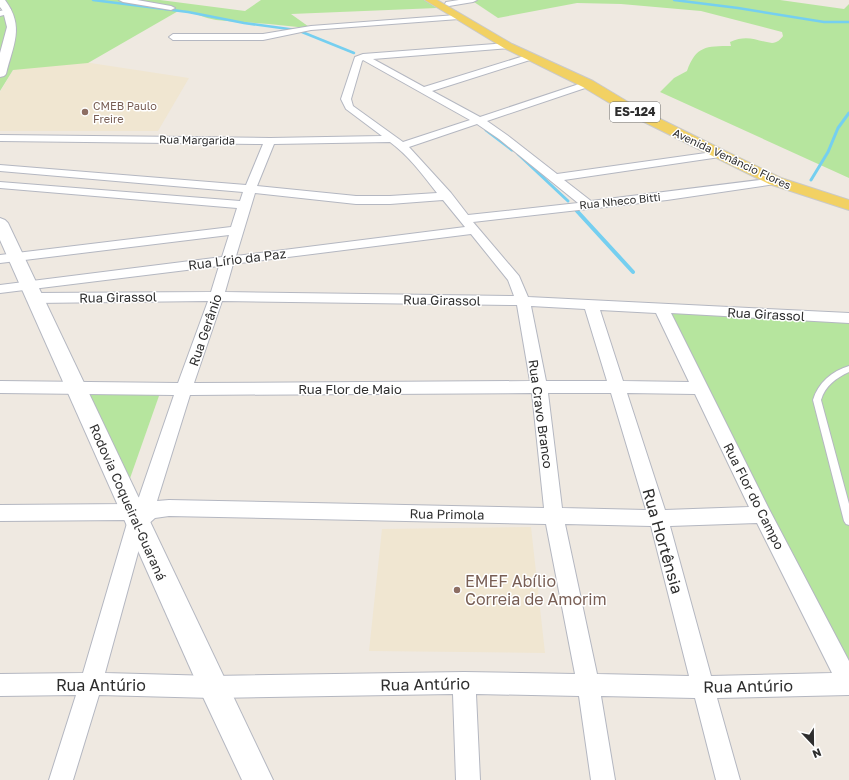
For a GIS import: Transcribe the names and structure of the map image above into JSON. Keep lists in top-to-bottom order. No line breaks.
{"streets":{"main road":["ES-124","Avenida Venâncio Flores"],"street":["Rua Margarida","Rua Nheco Bitti","Rua Lírio da Paz","Rua Girassol","Rua Gerânio","Rua Flor de Maio","Rua Cravo Branco","Rua Flor do Campo","Rodovia Coqueiral-Guaraná","Rua Primola","Rua Hortênsia","Rua Antúrio"]},"crossings":[["Rua Margarida","Avenida Venâncio Flores"],["Rua Margarida","Rua Gerânio"],["Rua Margarida","Rua Cravo Branco"],["Avenida Venâncio Flores","Rua Nheco Bitti"],["Rua Nheco Bitti","Rua Cravo Branco"],["Rua Lírio da Paz","Rua Girassol"],["Rua Lírio da Paz","Rua Gerânio"],["Rua Lírio da Paz","Rua Cravo Branco"],["Rua Lírio da Paz","Rodovia Coqueiral-Guaraná"],["Rua Girassol","Rua Gerânio"],["Rua Girassol","Rua Cravo Branco"],["Rua Girassol","Rua Flor do Campo"],["Rua Girassol","Rodovia Coqueiral-Guaraná"],["Rua Girassol","Rua Hortênsia"],["Rua Gerânio","Rua Flor de Maio"],["Rua Gerânio","Rodovia Coqueiral-Guaraná"],["Rua Gerânio","Rua Primola"],["Rua Flor de Maio","Rua Cravo Branco"],["Rua Flor de Maio","Rua Flor do Campo"],["Rua Flor de Maio","Rodovia Coqueiral-Guaraná"],["Rua Flor de Maio","Rua Hortênsia"],["Rua Cravo Branco","Rua Primola"],["Rua Cravo Branco","Rua Antúrio"],["Rua Flor do Campo","Rua Primola"],["Rua Flor do Campo","Rua Antúrio"],["Rodovia Coqueiral-Guaraná","Rua Primola"],["Rodovia Coqueiral-Guaraná","Rua Antúrio"],["Rua Primola","Rua Hortênsia"],["Rua Hortênsia","Rua Antúrio"]],"places":["CMEB Paulo Freire","EMEF Abílio Correia de Amorim"],"north":"bottom"}
